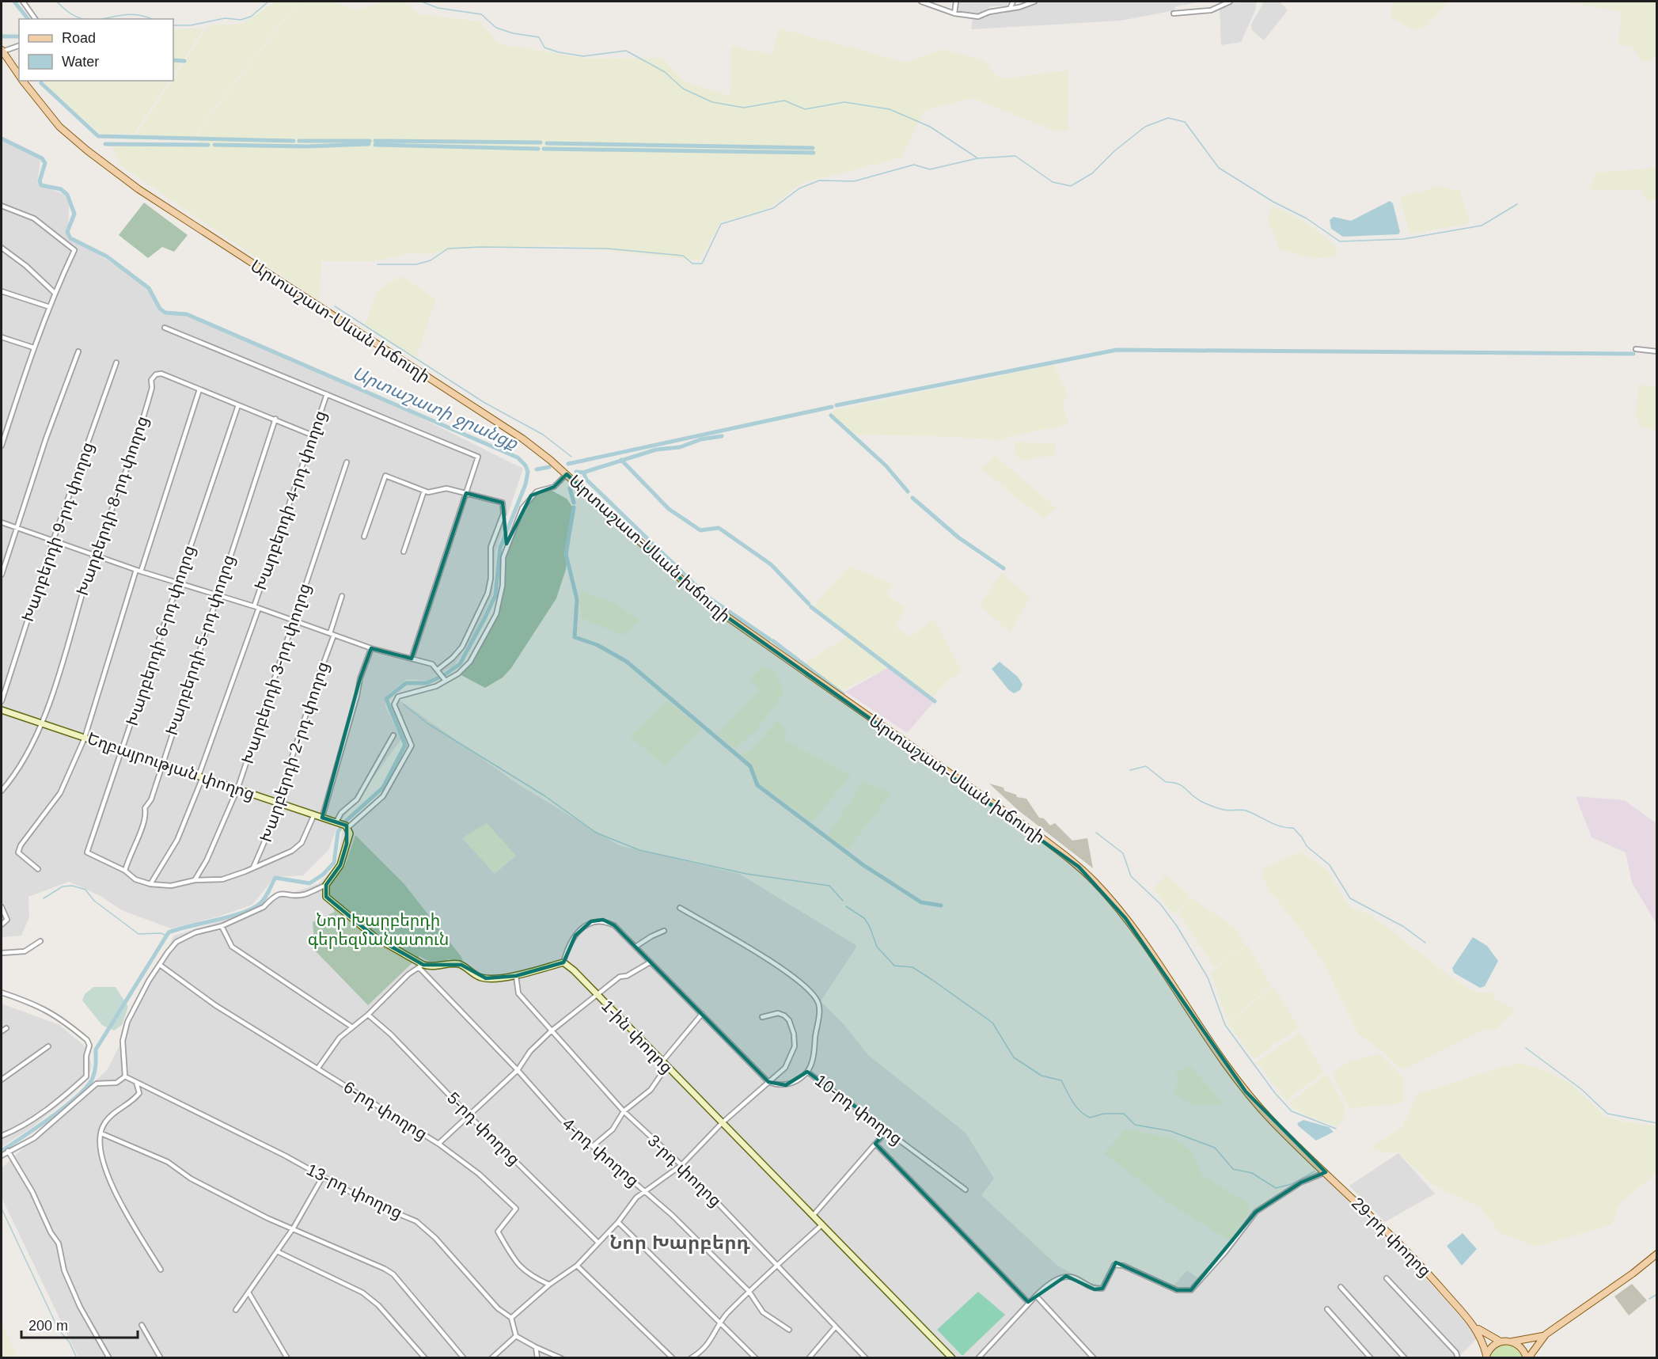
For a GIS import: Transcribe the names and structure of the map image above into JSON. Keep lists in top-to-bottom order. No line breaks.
{"streets":{"main road":["Արտաշատ-Սևան խճուղի","Եղբայրության փողոց","1-ին փողոց","29-րդ փողոց"],"street":["Խարբերդի 4-րդ փողոց","Խարբերդի 8-րդ փողոց","Խարբերդի 9-րդ փողոց","Խարբերդի 6-րդ փողոց","Խարբերդի 5-րդ փողոց","Խարբերդի 3-րդ փողոց","Խարբերդի 2-րդ փողոց","10-րդ փողոց","6-րդ փողոց","5-րդ փողոց","4-րդ փողոց","3-րդ փողոց","13-րդ փողոց"]},"crossings":[["Արտաշատ-Սևան խճուղի","29-րդ փողոց"],["Խարբերդի 4-րդ փողոց","Խարբերդի 8-րդ փողոց"],["Խարբերդի 4-րդ փողոց","Եղբայրության փողոց"],["Խարբերդի 8-րդ փողոց","Խարբերդի 6-րդ փողոց"],["Խարբերդի 8-րդ փողոց","Խարբերդի 5-րդ փողոց"],["Խարբերդի 8-րդ փողոց","Եղբայրության փողոց"],["Խարբերդի 6-րդ փողոց","Խարբերդի 5-րդ փողոց"],["Խարբերդի 6-րդ փողոց","Եղբայրության փողոց"],["Խարբերդի 5-րդ փողոց","Եղբայրության փողոց"],["Խարբերդի 3-րդ փողոց","Եղբայրության փողոց"],["Խարբերդի 2-րդ փողոց","Եղբայրության փողոց"]],"districts":["Նոր Խարբերդ"],"water":["Արտաշատի ջրանցք"],"parks":["Նոր Խարբերդի գերեզմանատուն"],"legend":["Road","Water"],"scale_bar":"200 m"}
